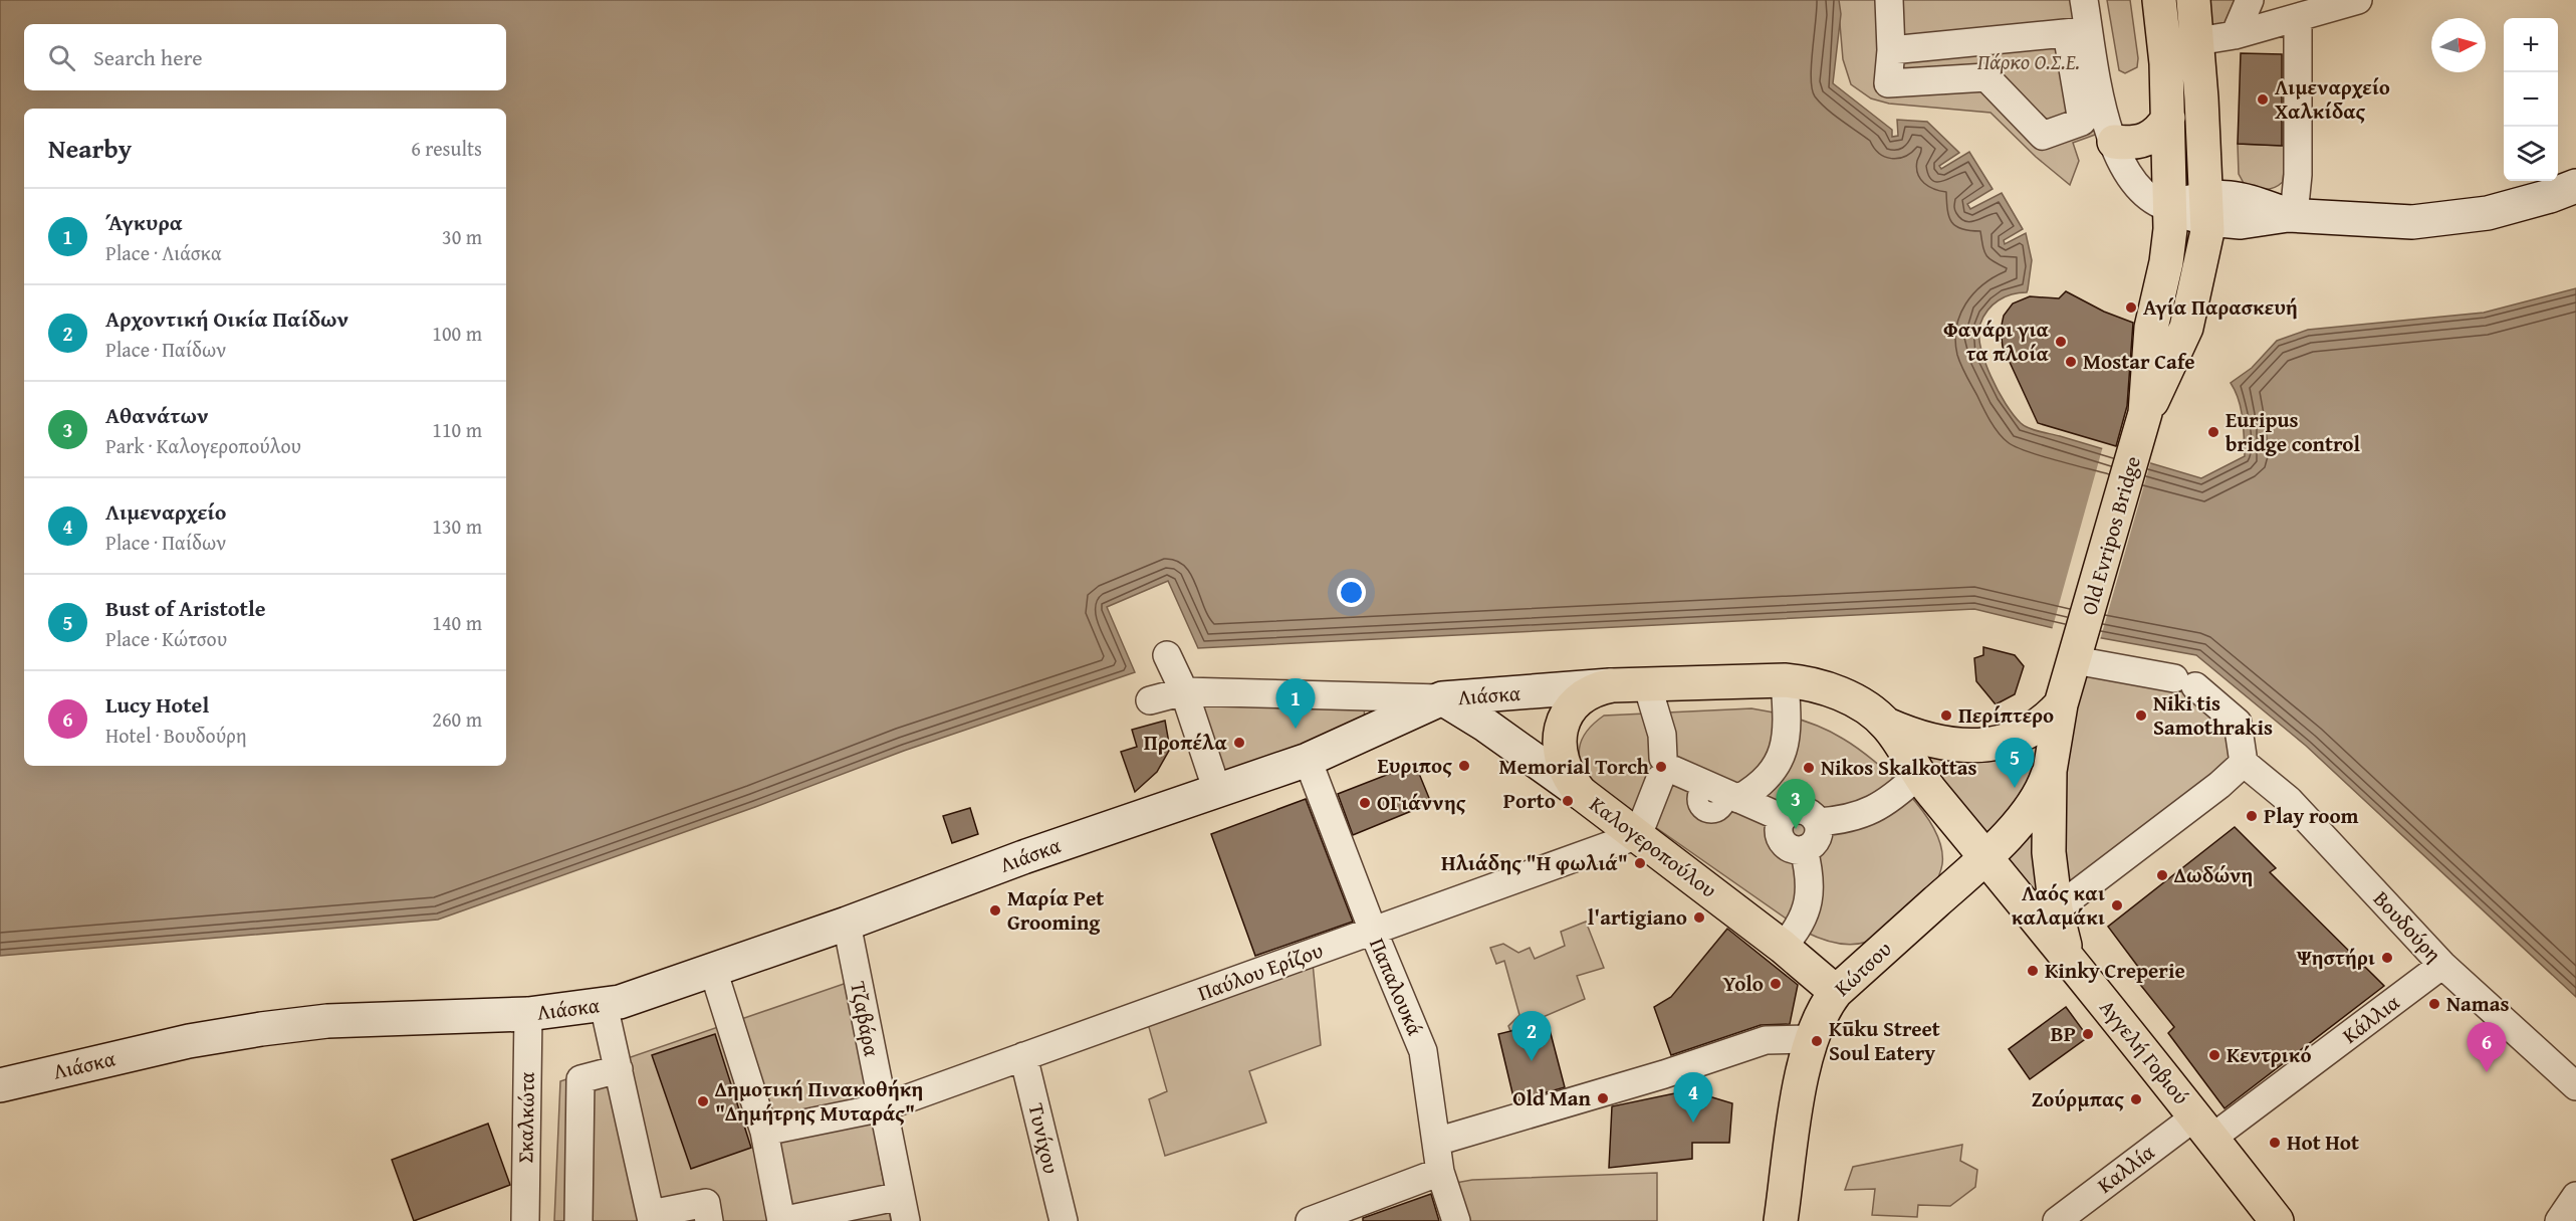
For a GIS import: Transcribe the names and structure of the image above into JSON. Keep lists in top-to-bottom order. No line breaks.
{"streets":{"main road":["Old Evripos Bridge","Λιάσκα","Καλογεροπούλου","Κώτσου","Αγγελή Γοβιού"],"street":["Βουδούρη","Παύλου Ερίζου","Παπαλουκά","Τζαβάρα","Κάλλια","Σκαλκώτα","Τυνίχου","Καλλία"]},"crossings":[["Old Evripos Bridge","Κώτσου"],["Λιάσκα","Καλογεροπούλου"],["Λιάσκα","Κώτσου"],["Λιάσκα","Παπαλουκά"],["Λιάσκα","Τζαβάρα"],["Λιάσκα","Αγγελή Γοβιού"],["Λιάσκα","Σκαλκώτα"],["Καλογεροπούλου","Κώτσου"],["Καλογεροπούλου","Παύλου Ερίζου"],["Βουδούρη","Κάλλια"],["Κώτσου","Αγγελή Γοβιού"],["Παύλου Ερίζου","Παπαλουκά"],["Παύλου Ερίζου","Τζαβάρα"],["Παύλου Ερίζου","Τυνίχου"],["Κάλλια","Αγγελή Γοβιού"],["Κάλλια","Καλλία"],["Αγγελή Γοβιού","Καλλία"]],"parks":["Πάρκο Ο.Σ.Ε."],"places":["Λιμεναρχείο Χαλκίδας","Αγία Παρασκευή","Φανάρι για τα πλοία","Mostar Cafe","Euripus bridge control","Περίπτερο","Niki tis Samothrakis","Προπέλα","Ευριπος","Memorial Torch","Nikos Skalkottas","Porto","ΟΓιάννης","Play room","Ηλιάδης \"Η φωλιά\"","Δωδώνη","Λαός και καλαμάκι","Μαρία Pet Grooming","l'artigiano","Ψηστήρι","Kinky Creperie","Yolo","Namas","BP","Kūku Street Soul Eatery","Κεντρικό","Old Man","Ζούρμπας","Δημοτική Πινακοθήκη \"Δημήτρης Μυταράς\"","Hot Hot"],"north":"right","page":{"map_buttons":["+","−"],"search":"Search here","heading":["Nearby","6 results"],"list":[{"mark":"1","name":"Άγκυρα","note":"Place · Λιάσκα","value":"30 m"},{"mark":"2","name":"Αρχοντική Οικία Παίδων","note":"Place · Παίδων","value":"100 m"},{"mark":"3","name":"Αθανάτων","note":"Park · Καλογεροπούλου","value":"110 m"},{"mark":"4","name":"Λιμεναρχείο","note":"Place · Παίδων","value":"130 m"},{"mark":"5","name":"Bust of Aristotle","note":"Place · Κώτσου","value":"140 m"},{"mark":"6","name":"Lucy Hotel","note":"Hotel · Βουδούρη","value":"260 m"}],"pins":["1","5","3","2","6","4"]}}
